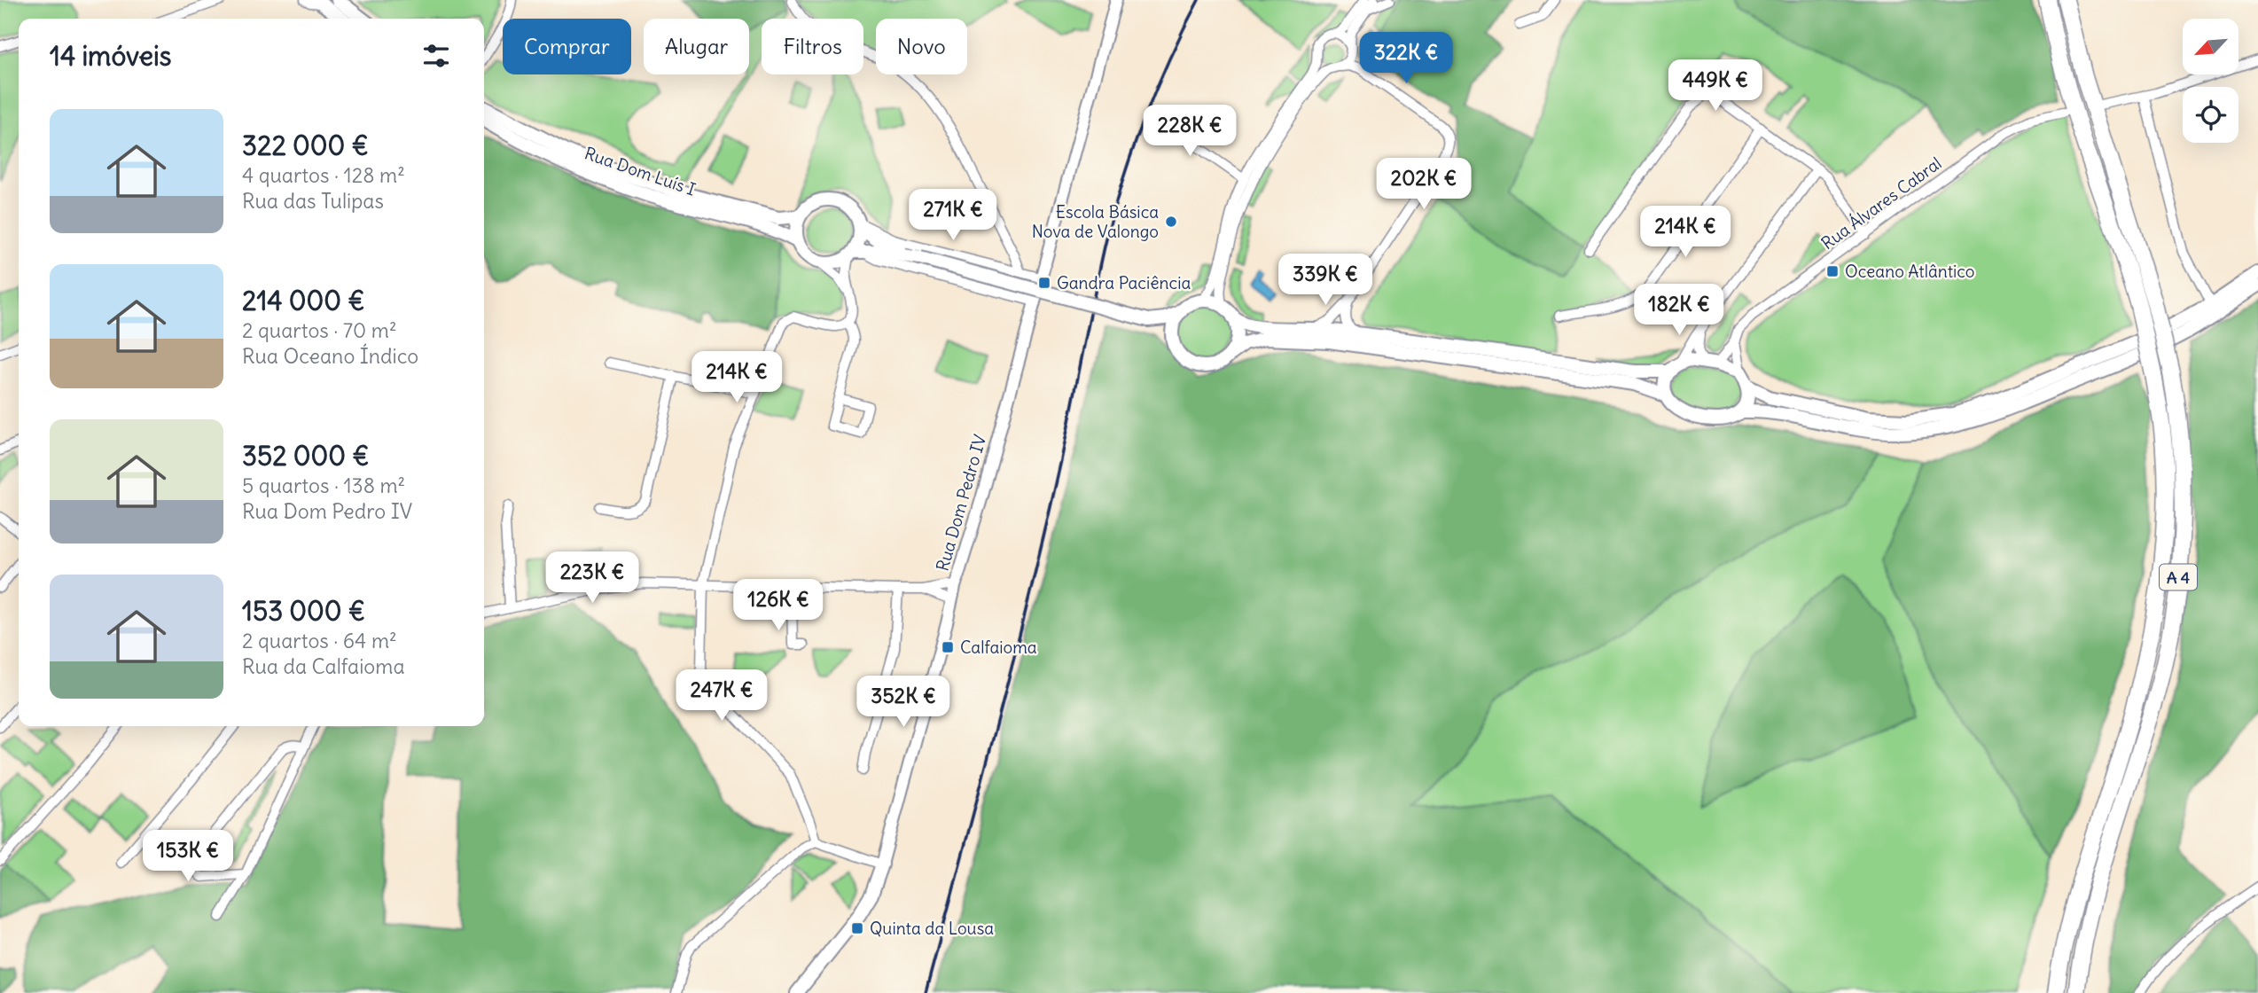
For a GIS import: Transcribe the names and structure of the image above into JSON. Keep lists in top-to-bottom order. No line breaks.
{"streets":{"highway":["A 4"],"main road":["Rua Dom Luís I","Rua Dom Pedro IV"],"street":["Rua Álvares Cabral"]},"places":{"other":["Escola Básica Nova de Valongo"],"transit":["Oceano Atlântico","Gandra Paciência","Calfaioma","Quinta da Lousa"]},"north":"bottom left","page":{"chip":["Comprar","Alugar","Filtros","Novo"],"heading":"14 imóveis","price":["322K €","449K €","228K €","202K €","271K €","214K €","339K €","182K €","214K €","223K €","126K €","247K €","352K €","153K €"],"list":[{"name":"322 000 €","note":"4 quartos · 128 m² · Rua das Tulipas"},{"name":"214 000 €","note":"2 quartos · 70 m² · Rua Oceano Índico"},{"name":"352 000 €","note":"5 quartos · 138 m² · Rua Dom Pedro IV"},{"name":"153 000 €","note":"2 quartos · 64 m² · Rua da Calfaioma"}]}}
